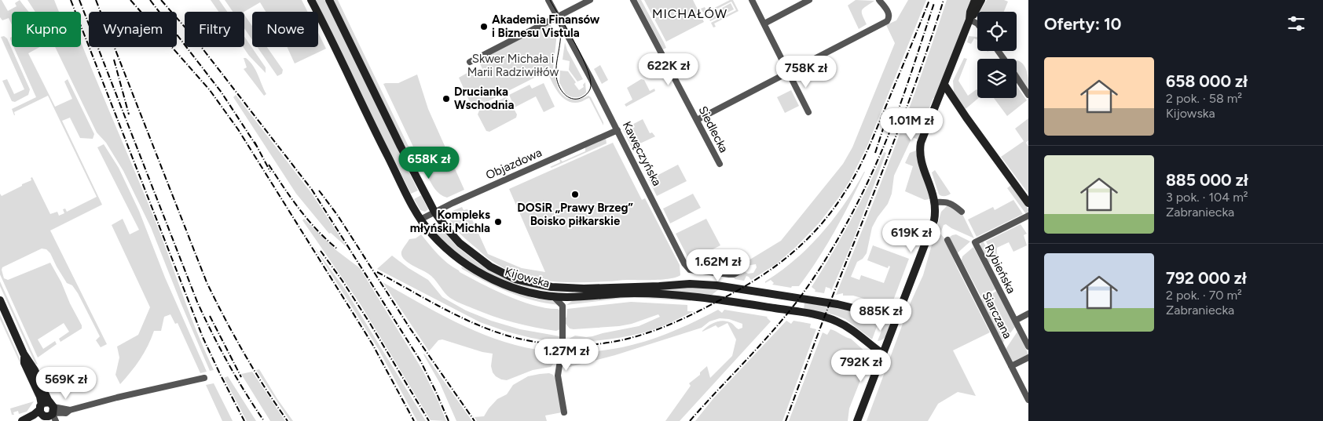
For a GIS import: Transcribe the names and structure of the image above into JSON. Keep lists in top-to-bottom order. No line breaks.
{"streets":{"street":["Siedlecka","Kawęczyńska","Objazdowa","Rybieńska","Kijowska","Siarczana"]},"crossings":[["Kawęczyńska","Objazdowa"],["Objazdowa","Kijowska"]],"districts":["MICHAŁÓW"],"parks":["Skwer Michała i Marii Radziwiłłów"],"places":["Akademia Finansów i Biznesu Vistula","Drucianka Wschodnia","DOSiR „Prawy Brzeg” Boisko piłkarskie","Kompleks młyński Michla"],"page":{"heading":"Oferty: 10","chip":["Kupno","Wynajem","Filtry","Nowe"],"list":[{"name":"658 000 zł","note":"2 pok. · 58 m² · Kijowska"},{"name":"885 000 zł","note":"3 pok. · 104 m² · Zabraniecka"},{"name":"792 000 zł","note":"2 pok. · 70 m² · Zabraniecka"}],"price":["622K zł","758K zł","1.01M zł","658K zł","619K zł","1.62M zł","885K zł","1.27M zł","792K zł","569K zł"]}}
